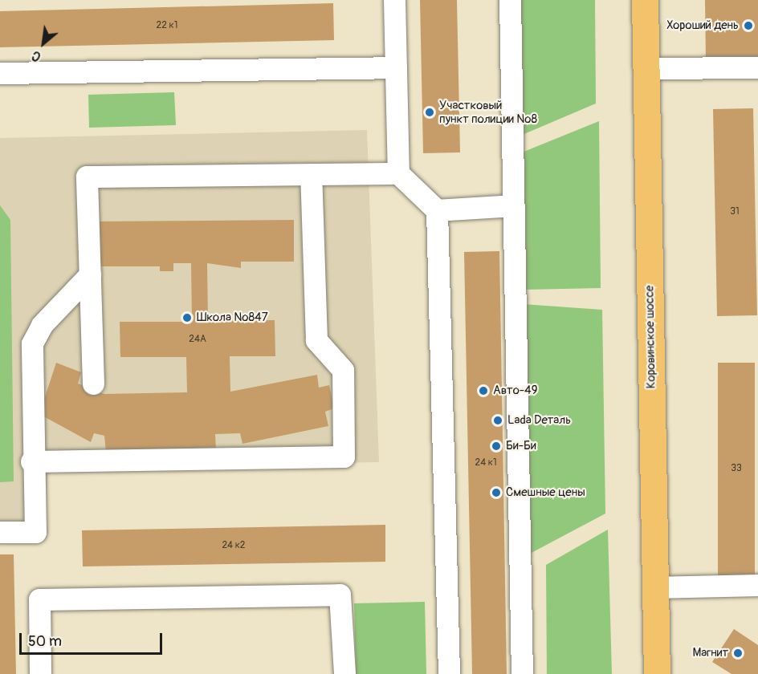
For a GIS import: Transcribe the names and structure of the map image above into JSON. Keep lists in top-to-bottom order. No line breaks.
{"streets":{"main road":["Коровинское шоссе"]},"places":["Хороший день","Участковый пункт полиции №8","Школа №847","Авто-49","Lada Dеталь","Би-Би","Смешные цены","Магнит"],"house_numbers":["22 к1","31","24А","24 к1","33","24 к2"],"scale_bar":"50 m","north":"bottom left"}
